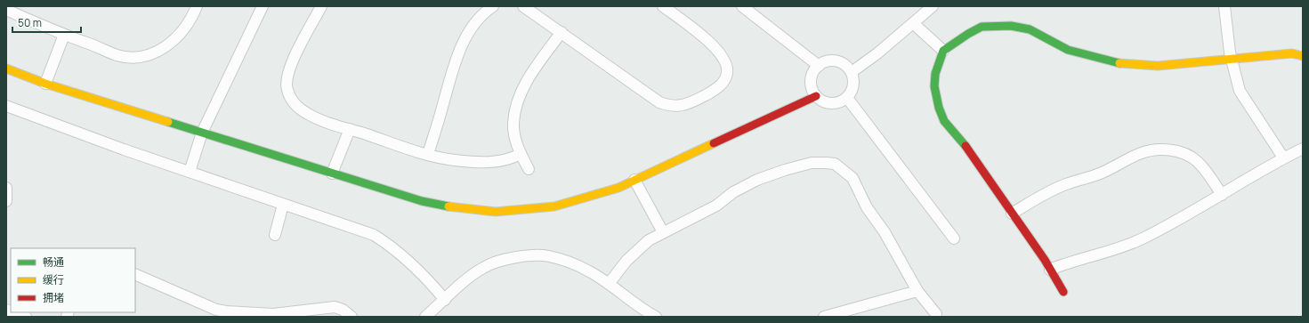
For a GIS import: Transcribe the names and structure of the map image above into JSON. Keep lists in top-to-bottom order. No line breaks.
{"legend":["畅通","缓行","拥堵"],"scale_bar":"50 m"}
